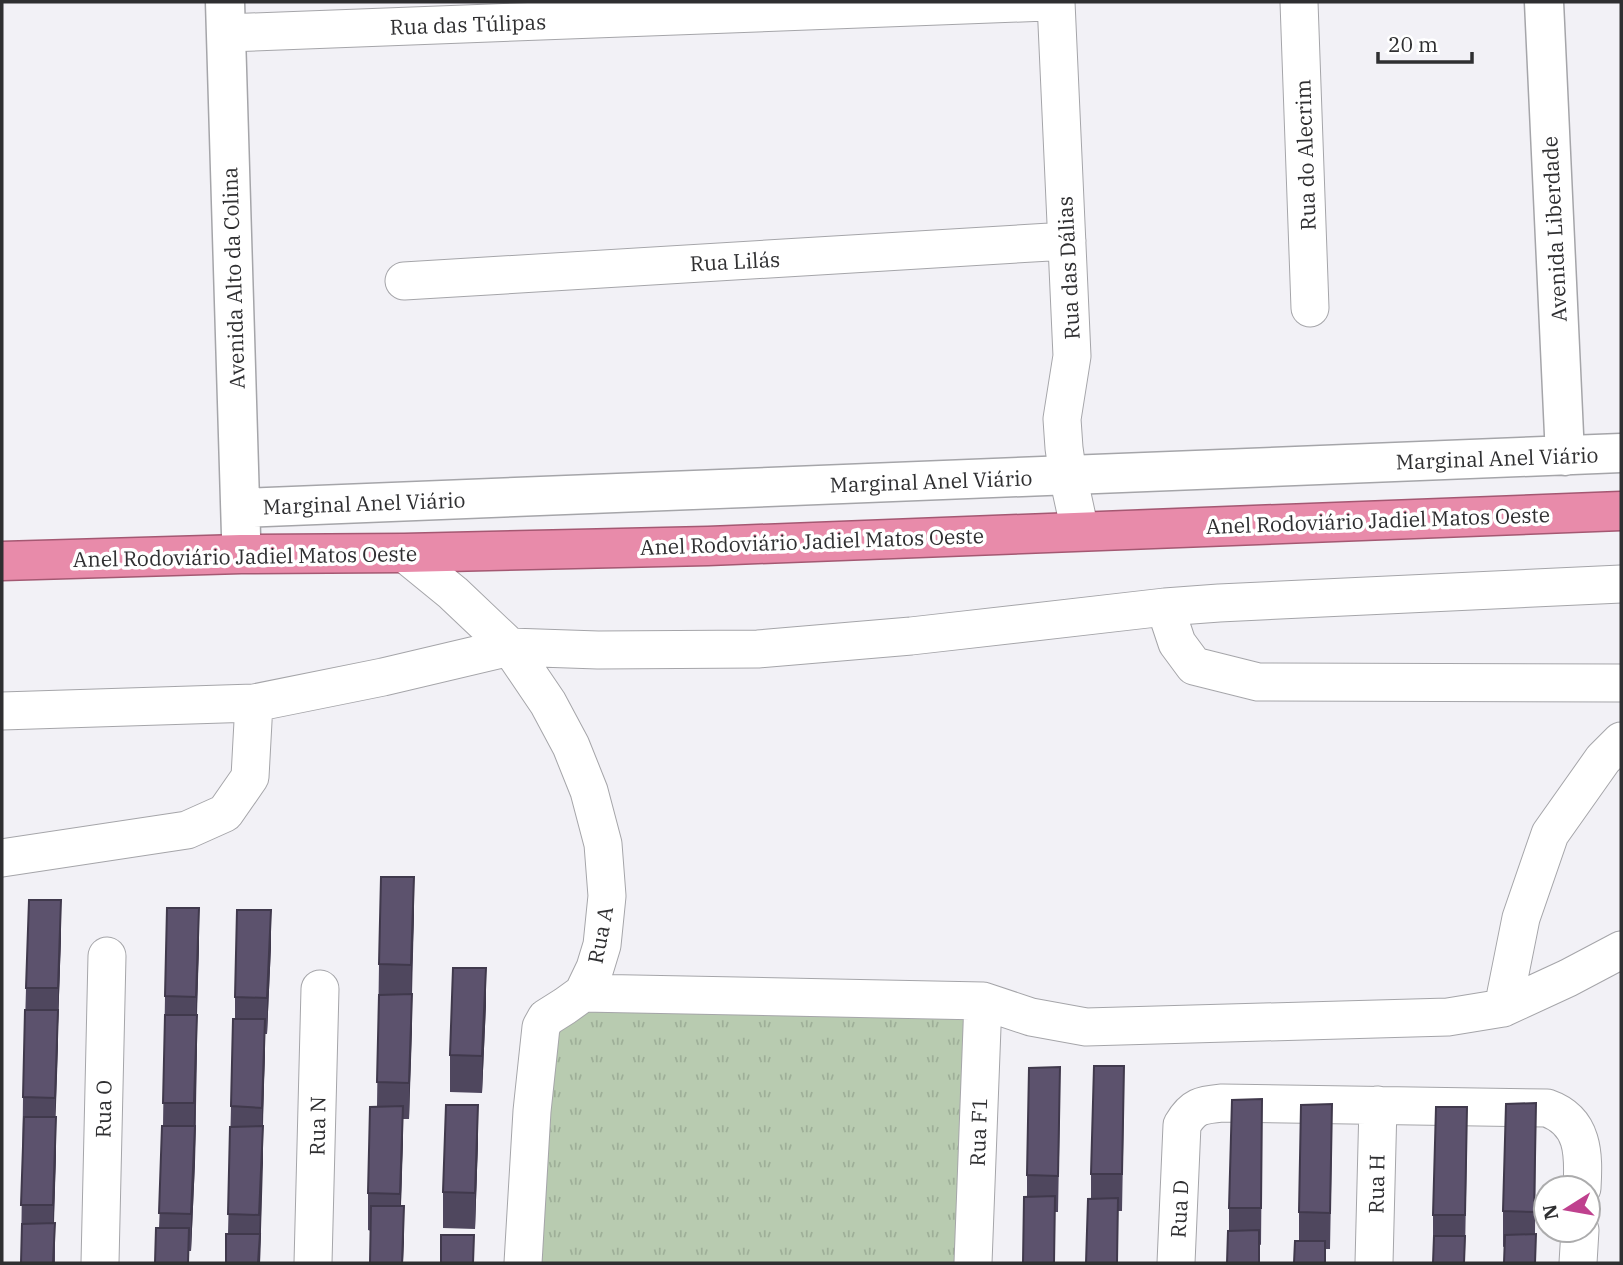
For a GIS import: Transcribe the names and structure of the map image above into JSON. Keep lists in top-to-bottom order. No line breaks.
{"streets":{"highway":["Anel Rodoviário Jadiel Matos Oeste"],"street":["Rua das Túlipas","Rua do Alecrim","Avenida Liberdade","Rua Lilás","Rua das Dálias","Avenida Alto da Colina","Marginal Anel Viário","Rua A","Rua O","Rua N","Rua F1","Rua H","Rua D"]},"crossings":[["Rua das Túlipas","Avenida Alto da Colina"],["Avenida Liberdade","Marginal Anel Viário"],["Rua Lilás","Rua das Dálias"],["Rua das Dálias","Marginal Anel Viário"],["Rua das Dálias","Anel Rodoviário Jadiel Matos Oeste"],["Avenida Alto da Colina","Marginal Anel Viário"],["Avenida Alto da Colina","Anel Rodoviário Jadiel Matos Oeste"],["Anel Rodoviário Jadiel Matos Oeste","Rua A"],["Rua H","Rua D"]],"scale_bar":"20 m","north":"left"}
